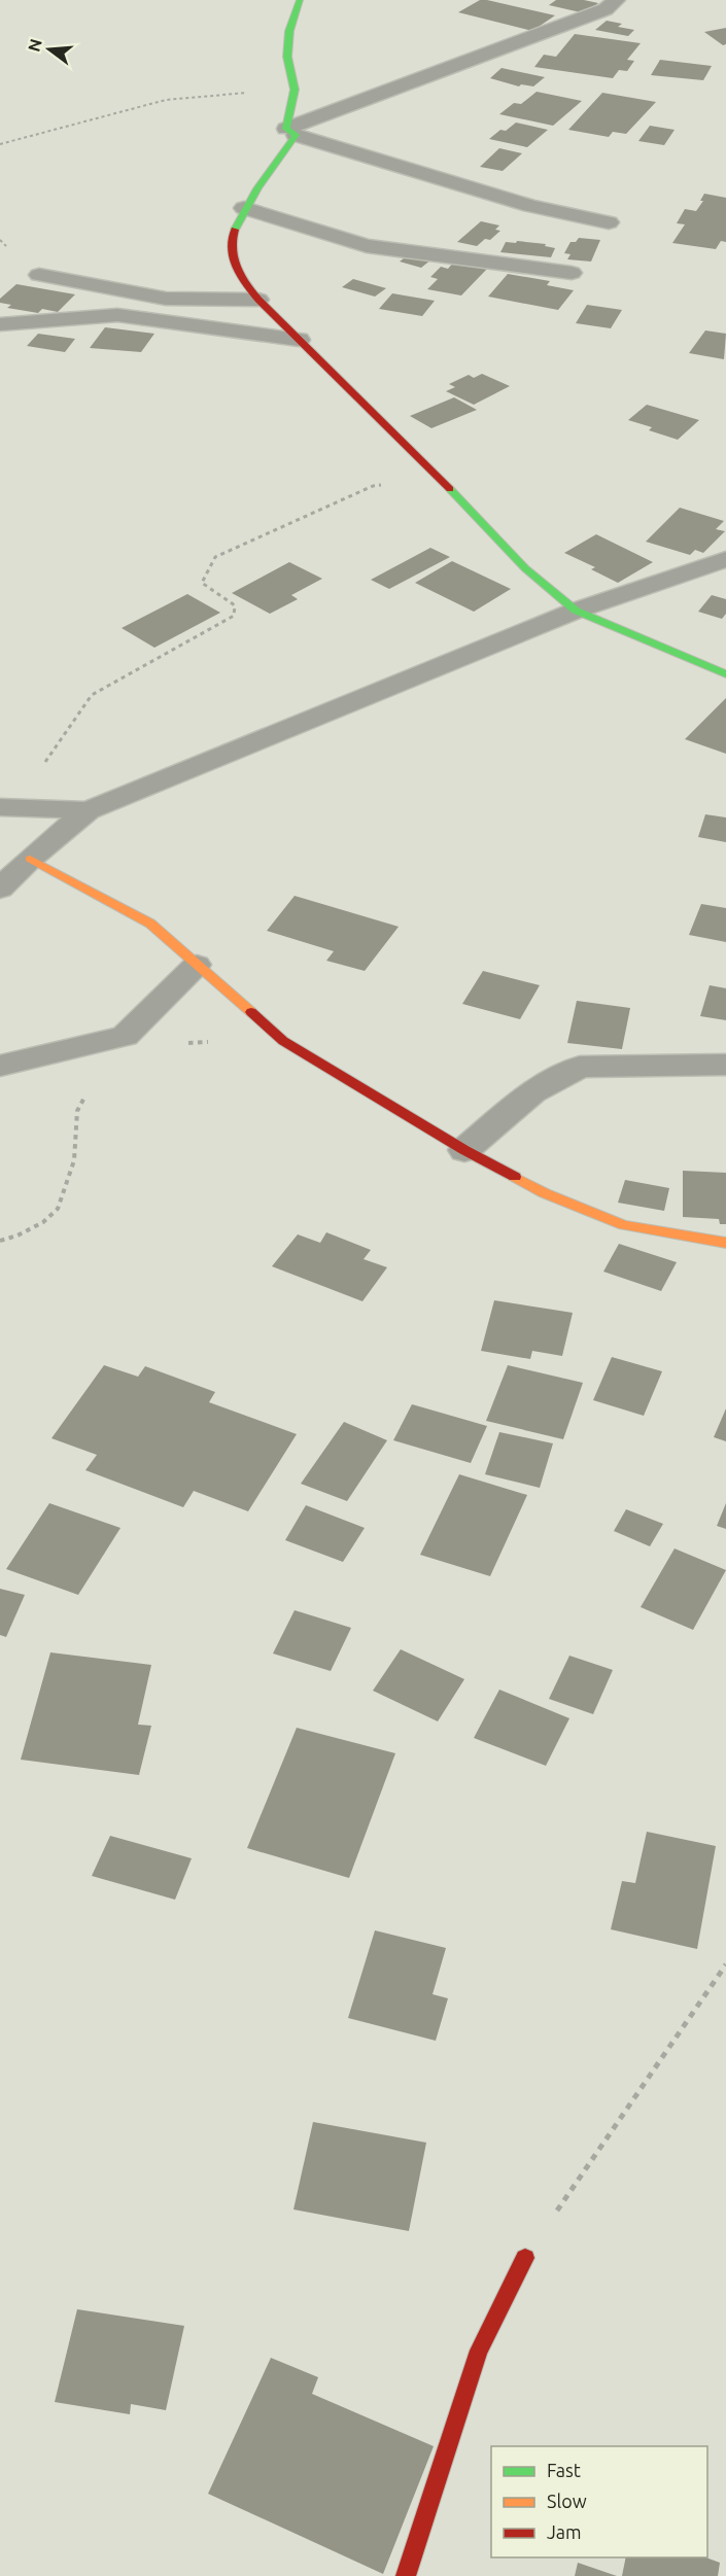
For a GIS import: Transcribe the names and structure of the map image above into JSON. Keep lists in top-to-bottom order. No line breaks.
{"legend":["Fast","Slow","Jam"],"north":"left"}
